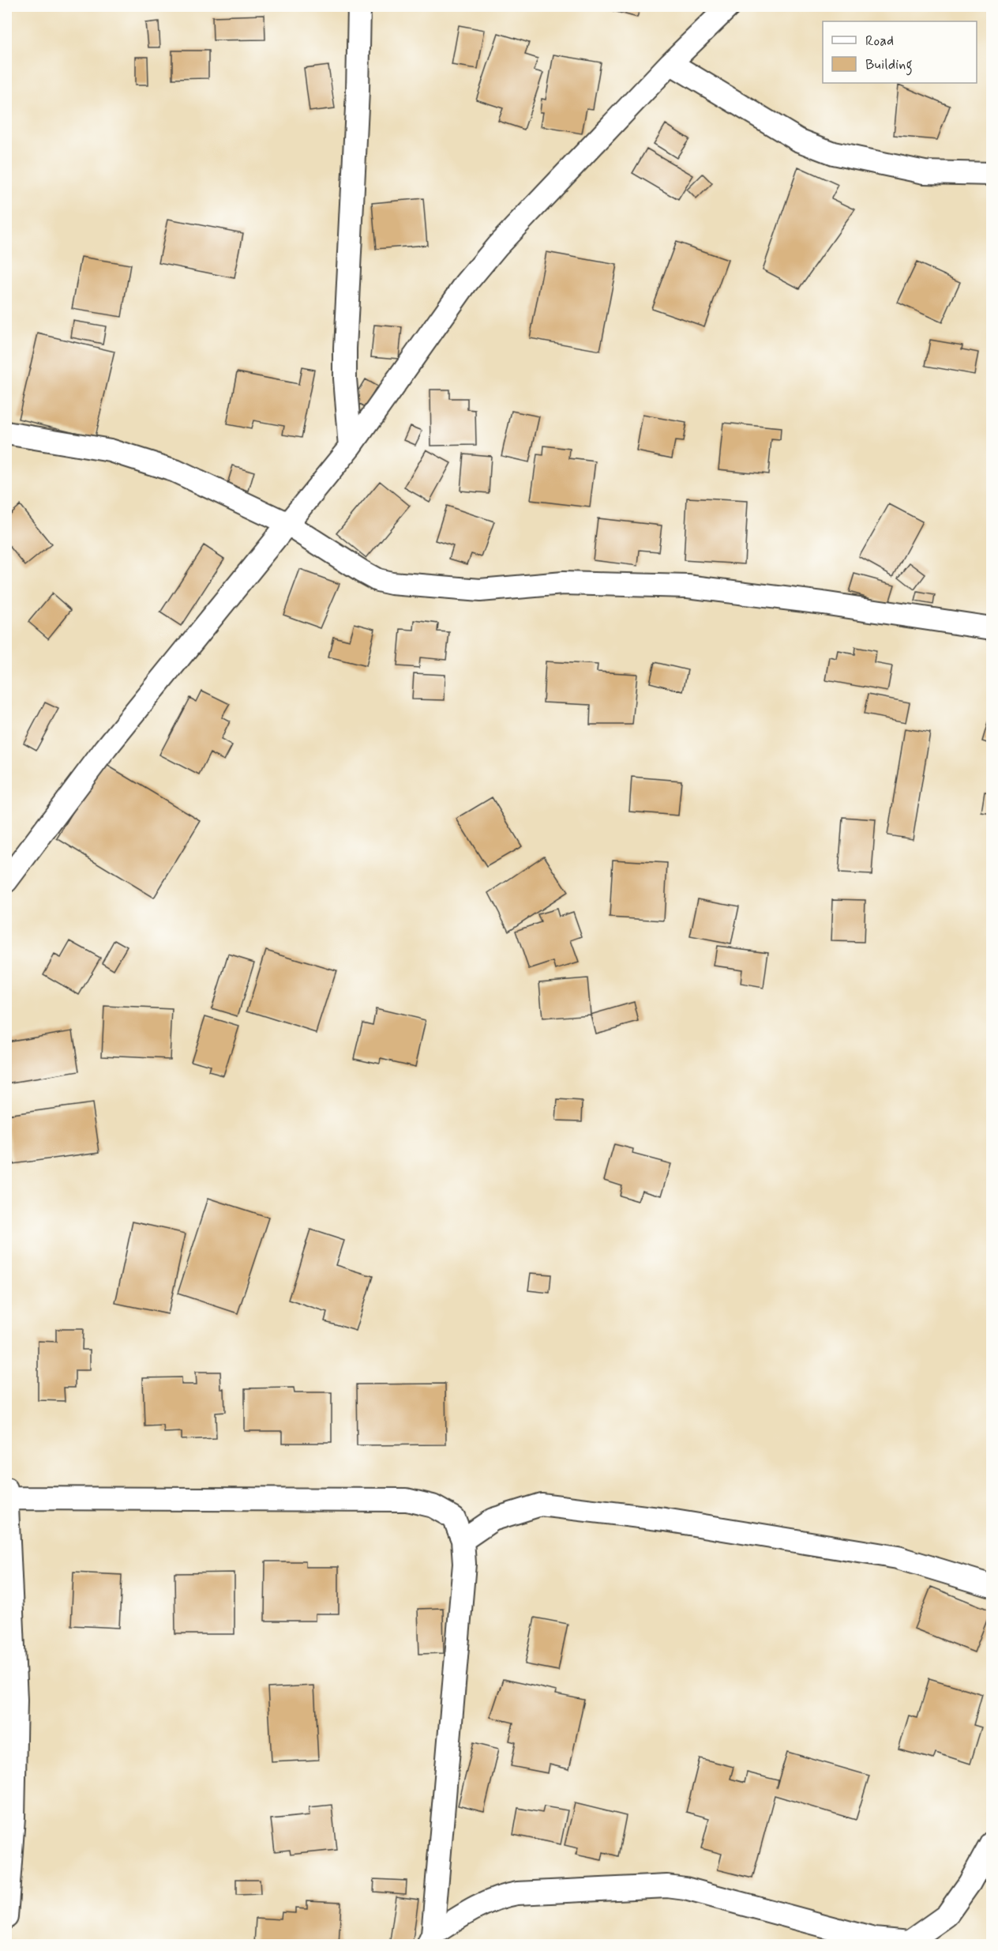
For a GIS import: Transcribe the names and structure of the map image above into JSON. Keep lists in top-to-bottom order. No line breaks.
{"legend":["Road","Building"]}
